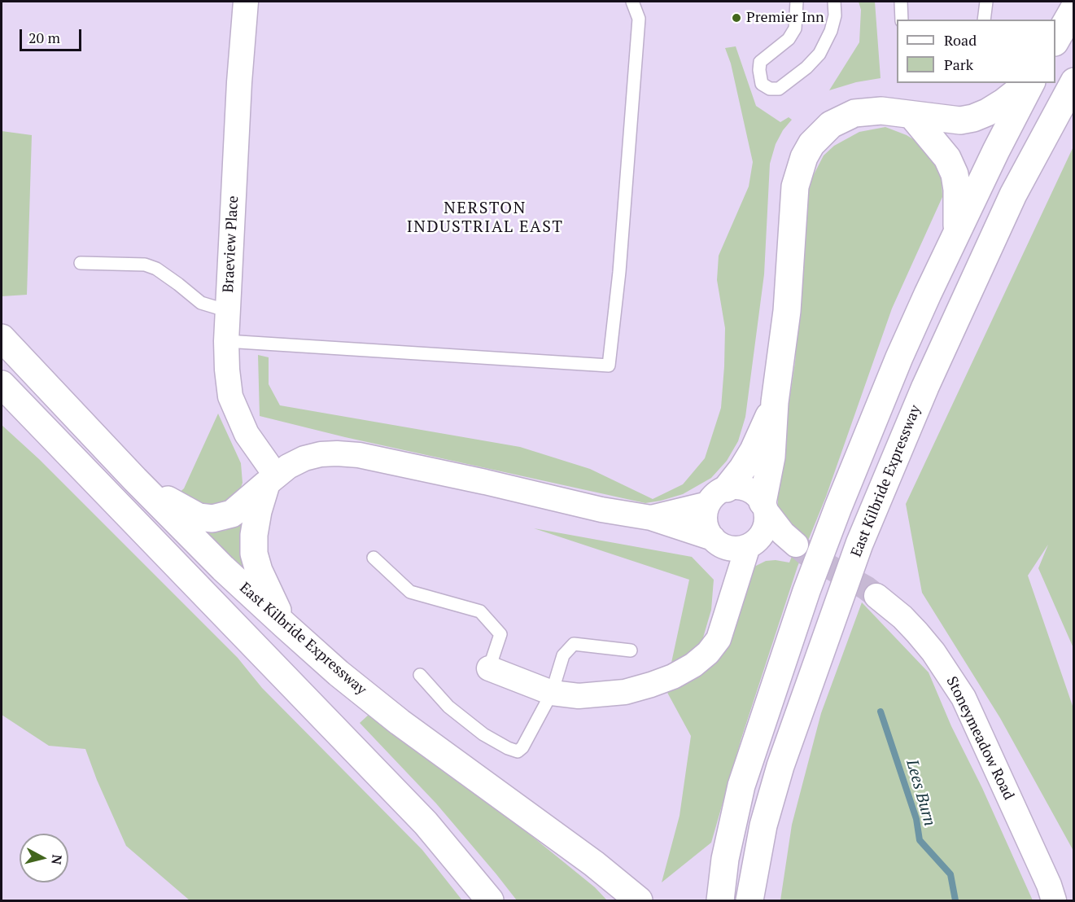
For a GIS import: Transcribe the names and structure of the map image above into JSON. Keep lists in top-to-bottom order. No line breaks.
{"streets":{"main road":["East Kilbride Expressway"],"street":["Braeview Place","Stoneymeadow Road"]},"districts":["NERSTON INDUSTRIAL EAST"],"water":["Lees Burn"],"places":["Premier Inn"],"legend":["Road","Park"],"scale_bar":"20 m","north":"right"}
